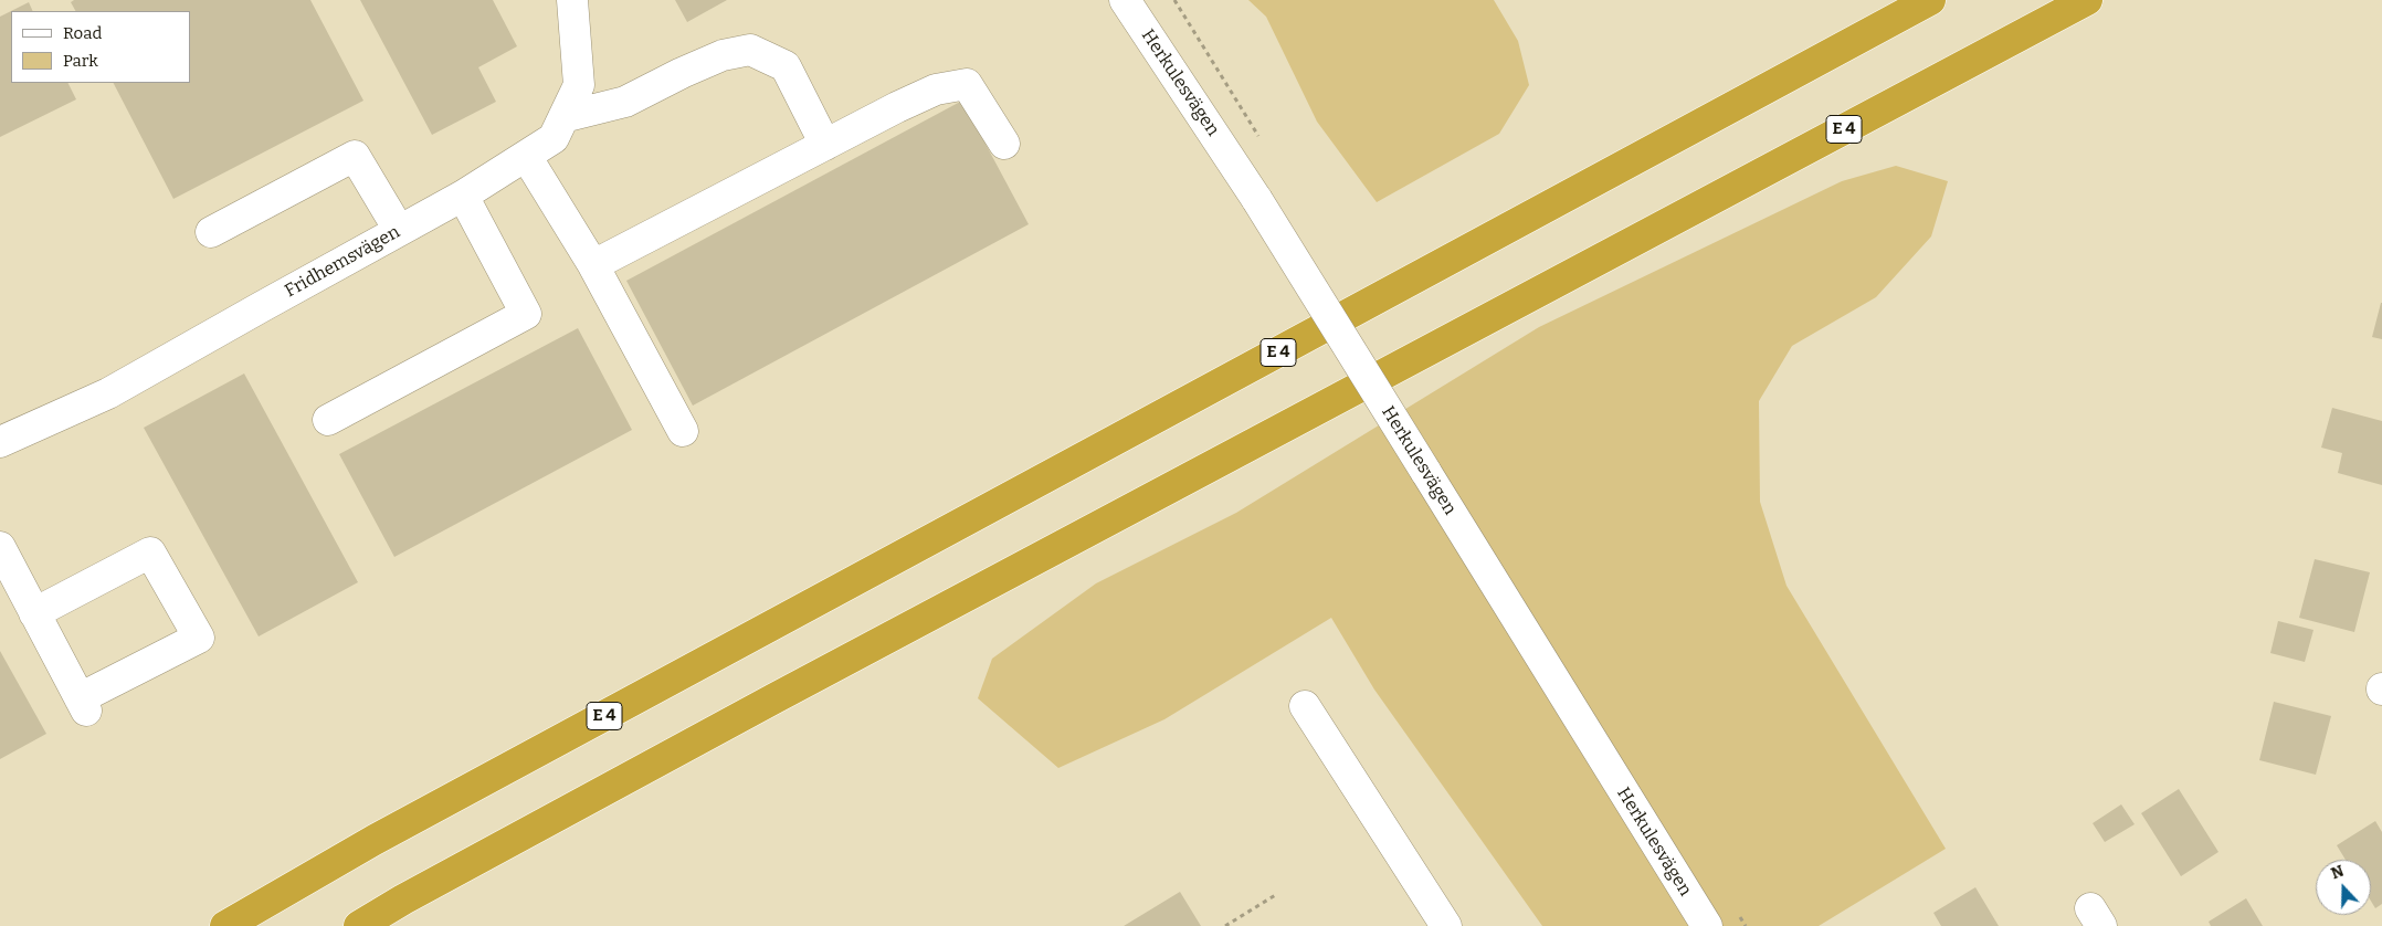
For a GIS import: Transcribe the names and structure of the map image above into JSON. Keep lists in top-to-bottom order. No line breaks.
{"streets":{"highway":["E 4"],"street":["Herkulesvägen","Fridhemsvägen"]},"legend":["Road","Park"],"north":"top"}
